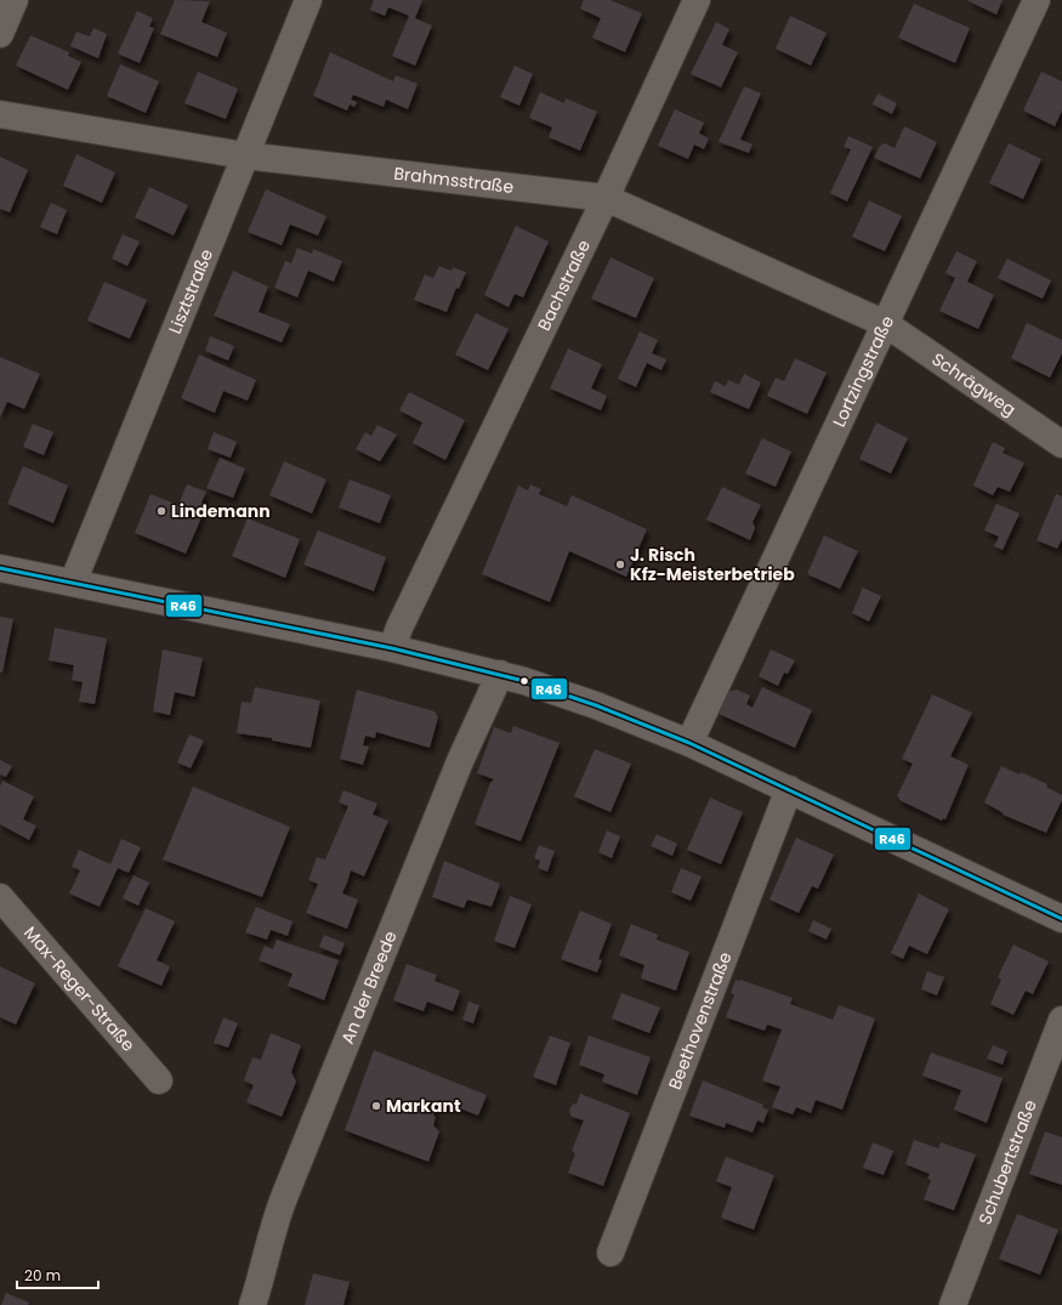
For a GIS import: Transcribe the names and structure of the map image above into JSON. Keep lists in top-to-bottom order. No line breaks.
{"streets":{"street":["Brahmsstraße","Bachstraße","Lisztstraße","Lortzingstraße","Schrägweg","An der Breede","Max-Reger-Straße","Beethovenstraße","Schubertstraße"]},"crossings":[["Brahmsstraße","Bachstraße"],["Brahmsstraße","Lisztstraße"],["Brahmsstraße","Lortzingstraße"],["Brahmsstraße","Schrägweg"],["Lortzingstraße","Schrägweg"]],"places":["Lindemann","J. Risch Kfz-Meisterbetrieb","Markant"],"lines":["transit line R46"],"scale_bar":"20 m"}
